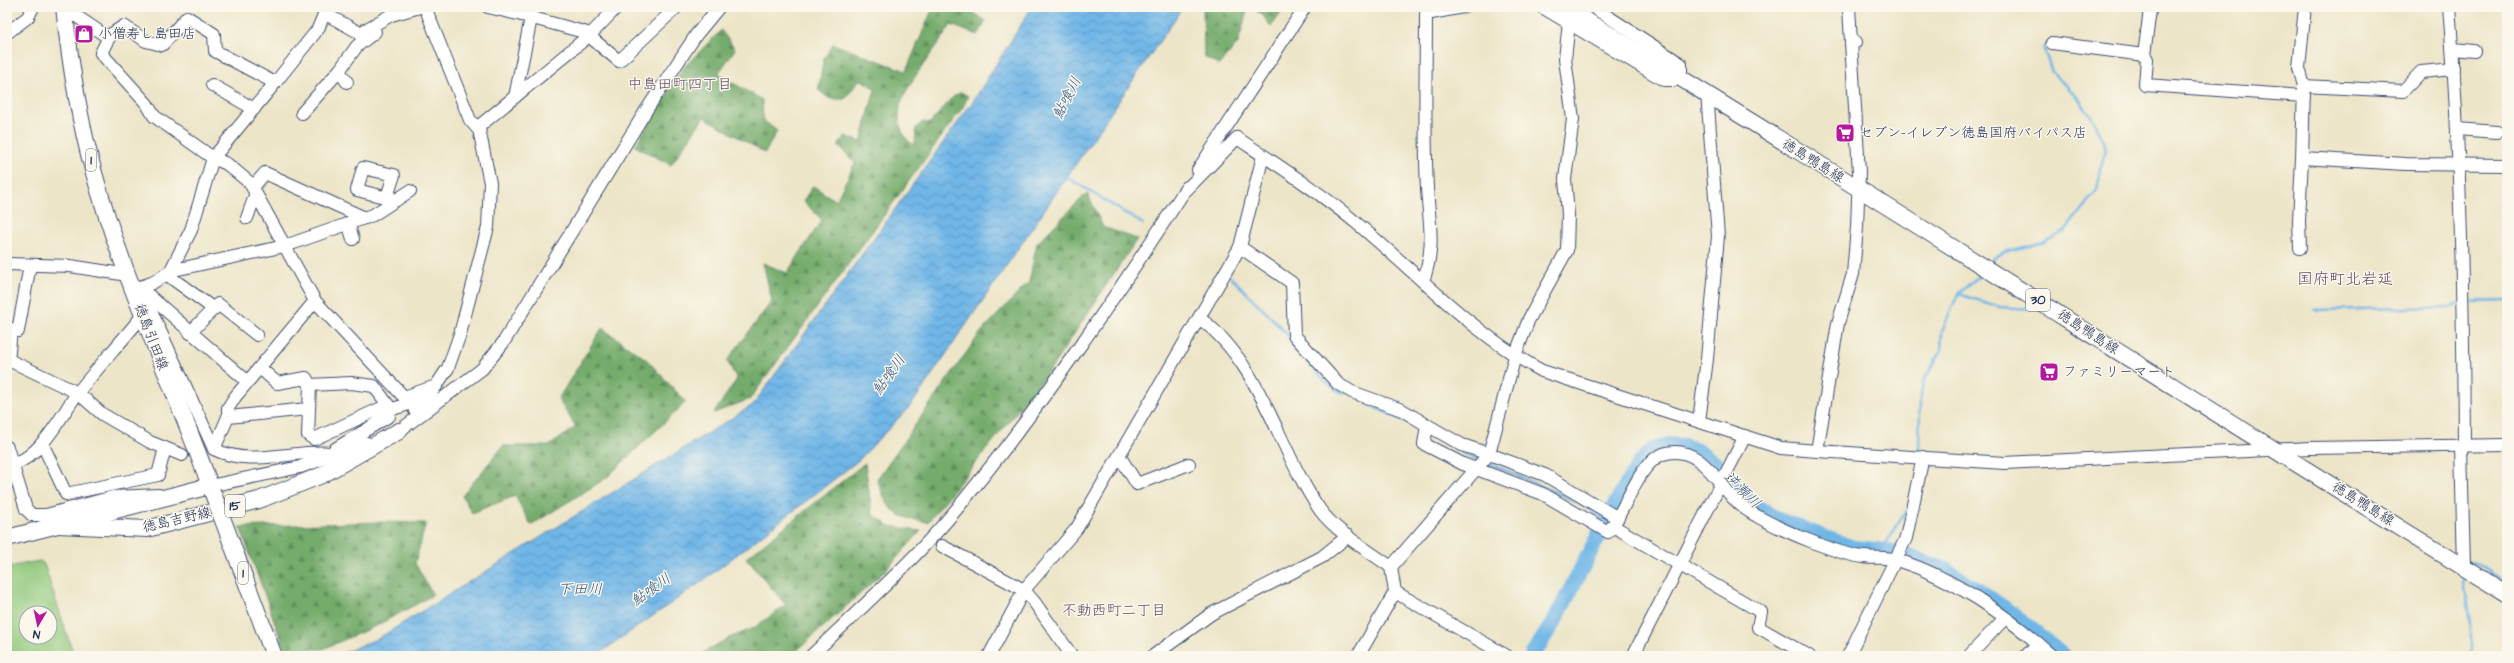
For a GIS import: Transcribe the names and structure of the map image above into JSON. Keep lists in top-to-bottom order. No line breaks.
{"streets":{"main road":["1","徳島鴨島線","30","徳島引田線","15","徳島吉野線"]},"crossings":[["徳島引田線","徳島吉野線"]],"districts":["中島田町四丁目","国府町北岩延","不動西町二丁目"],"water":["鮎喰川","逆瀬川","下田川"],"places":{"shop":["小僧寿し島田店"],"supermarket":["セブン-イレブン徳島国府バイパス店","ファミリーマート"]},"north":"bottom"}
